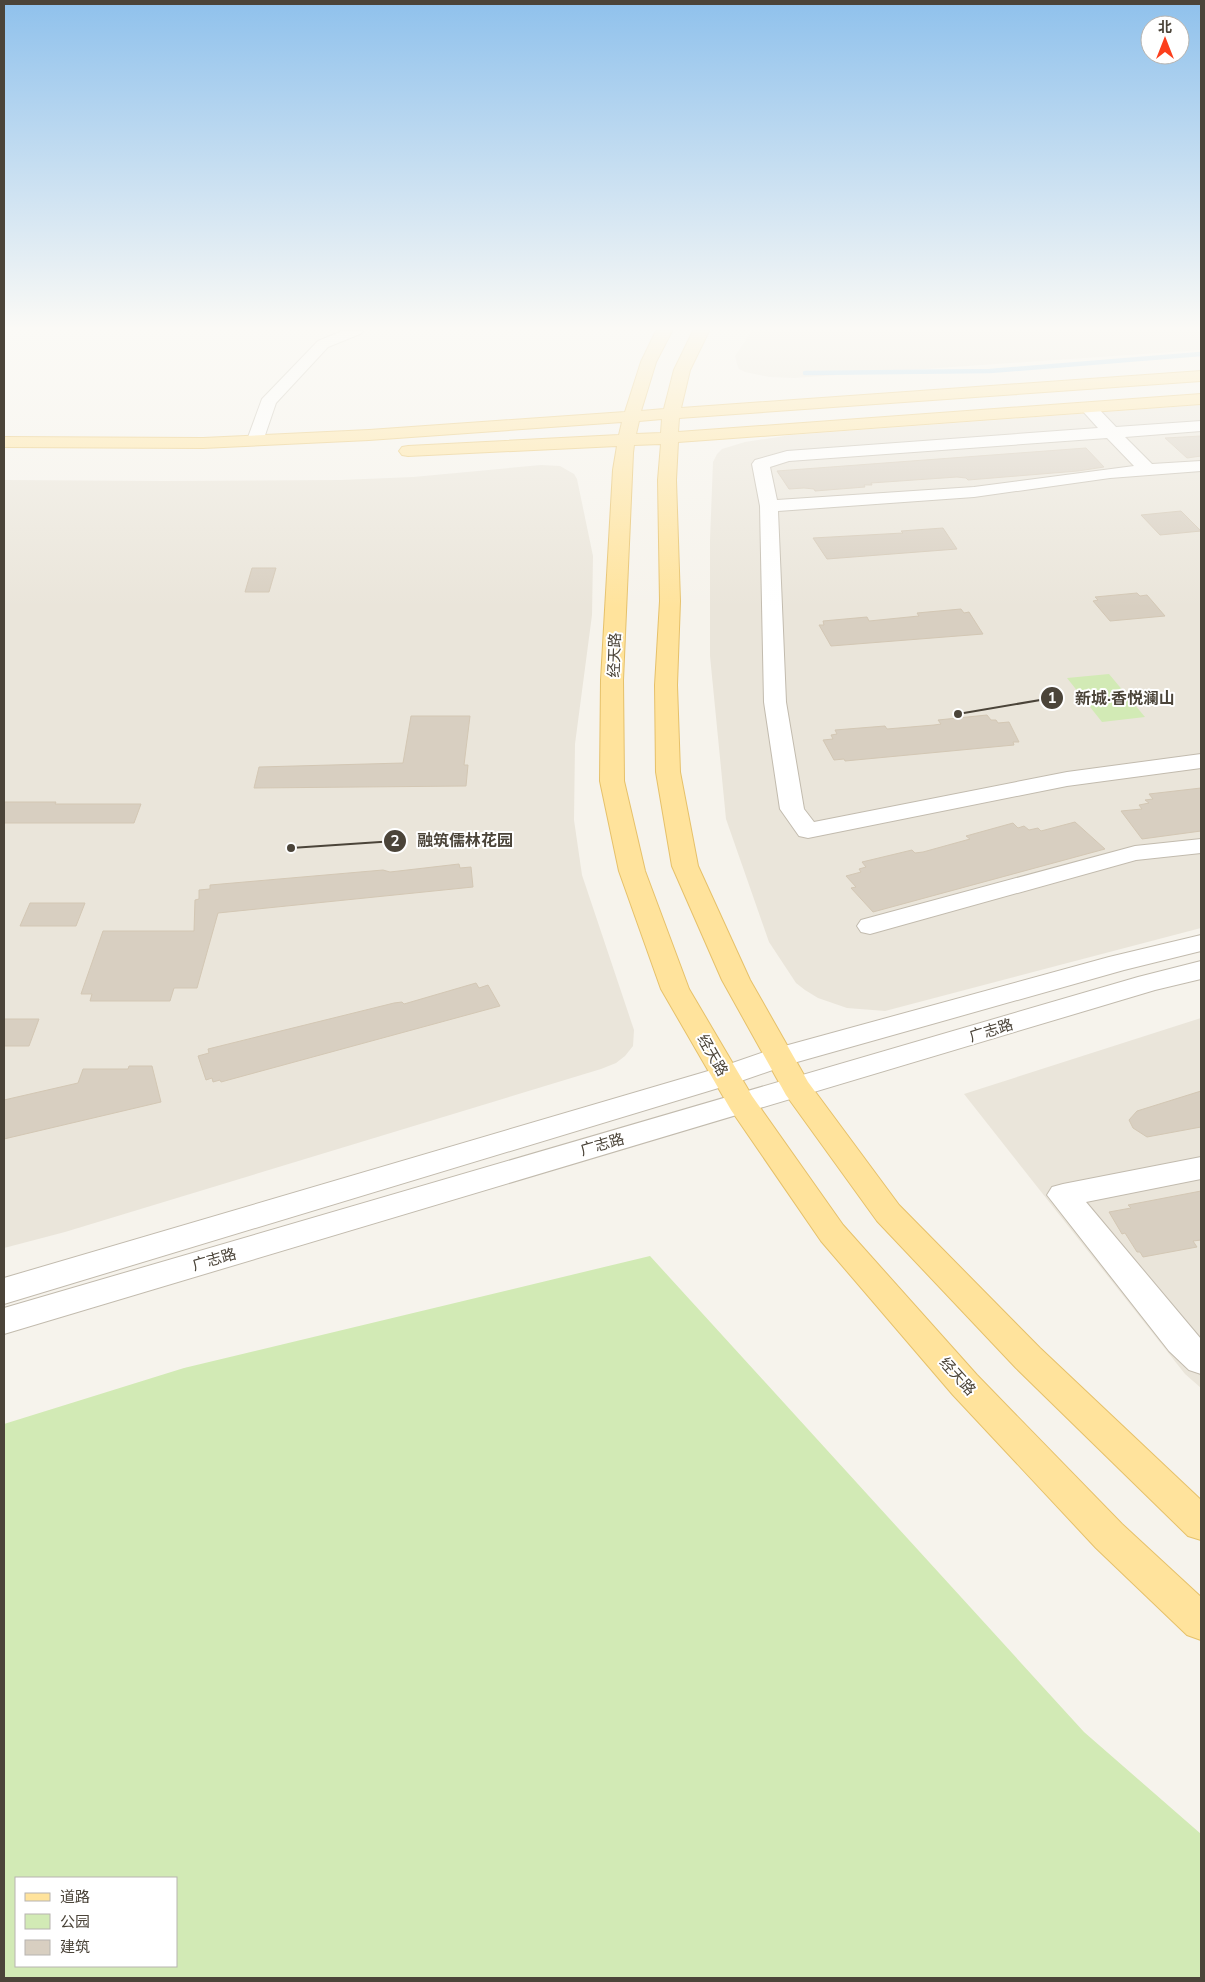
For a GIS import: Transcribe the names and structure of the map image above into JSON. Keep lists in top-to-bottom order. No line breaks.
{"streets":{"main road":["经天路"],"street":["广志路"]},"crossings":[["经天路","广志路"]],"places":["新城·香悦澜山","融筑儒林花园"],"legend":["道路","公园","建筑"],"north":"top"}
